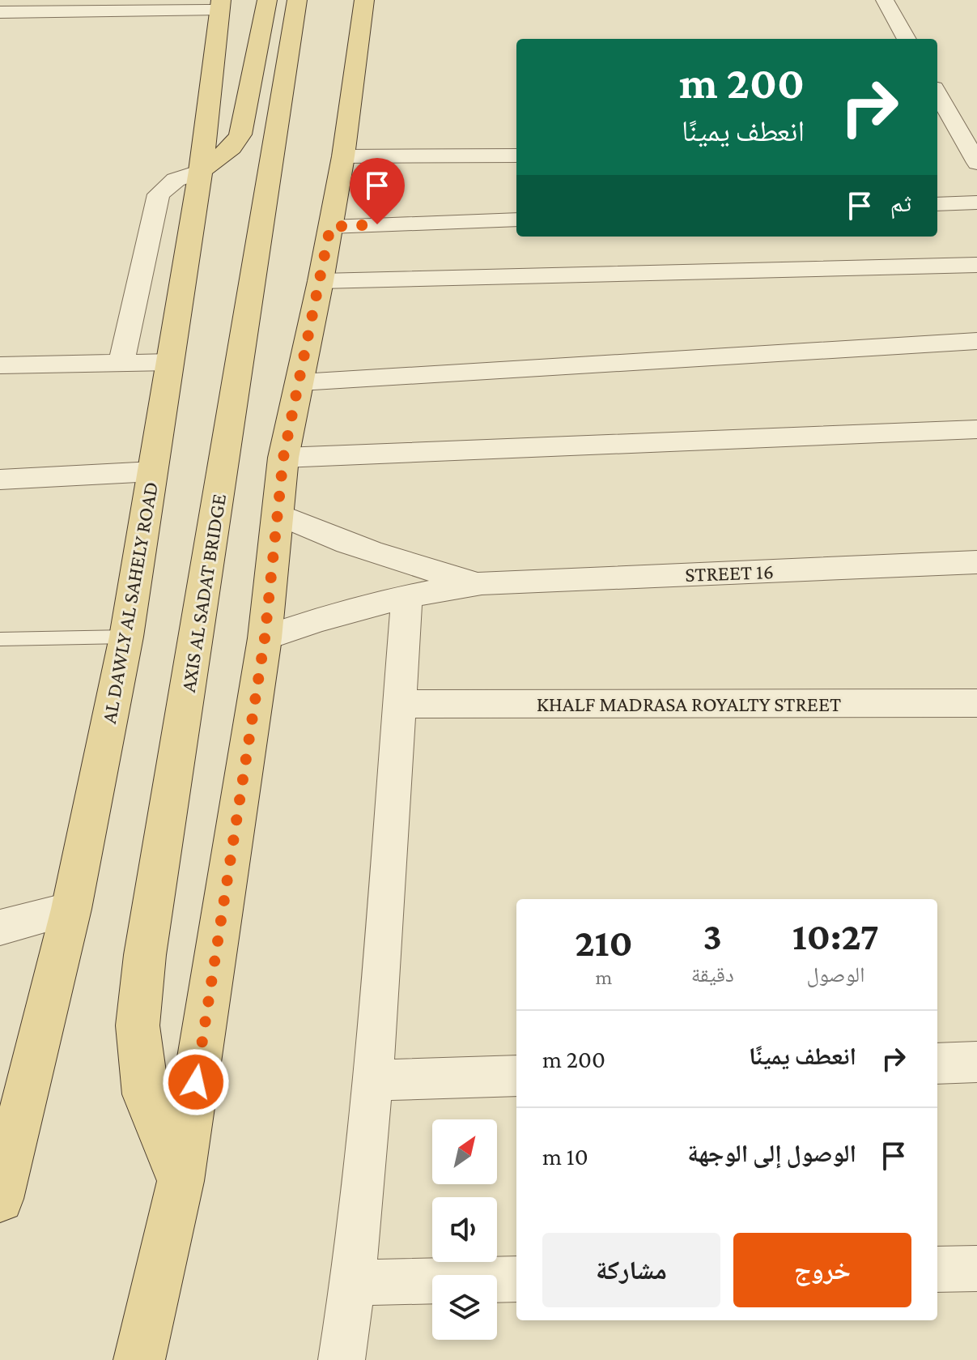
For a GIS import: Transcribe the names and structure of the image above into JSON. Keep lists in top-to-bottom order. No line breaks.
{"streets":{"main road":["AXIS AL SADAT BRIDGE","AL DAWLY AL SAHELY ROAD"],"street":["STREET 16","KHALF MADRASA ROYALTY STREET"]},"north":"top right","page":{"turn":["200 m","انعطف يمينًا"],"then":"ثم","eta":["10:27","الوصول","3","دقيقة","210","m"],"list":[{"name":"انعطف يمينًا","value":"200 m"},{"name":"الوصول إلى الوجهة","value":"10 m"}],"buttons":["خروج","مشاركة"]}}
